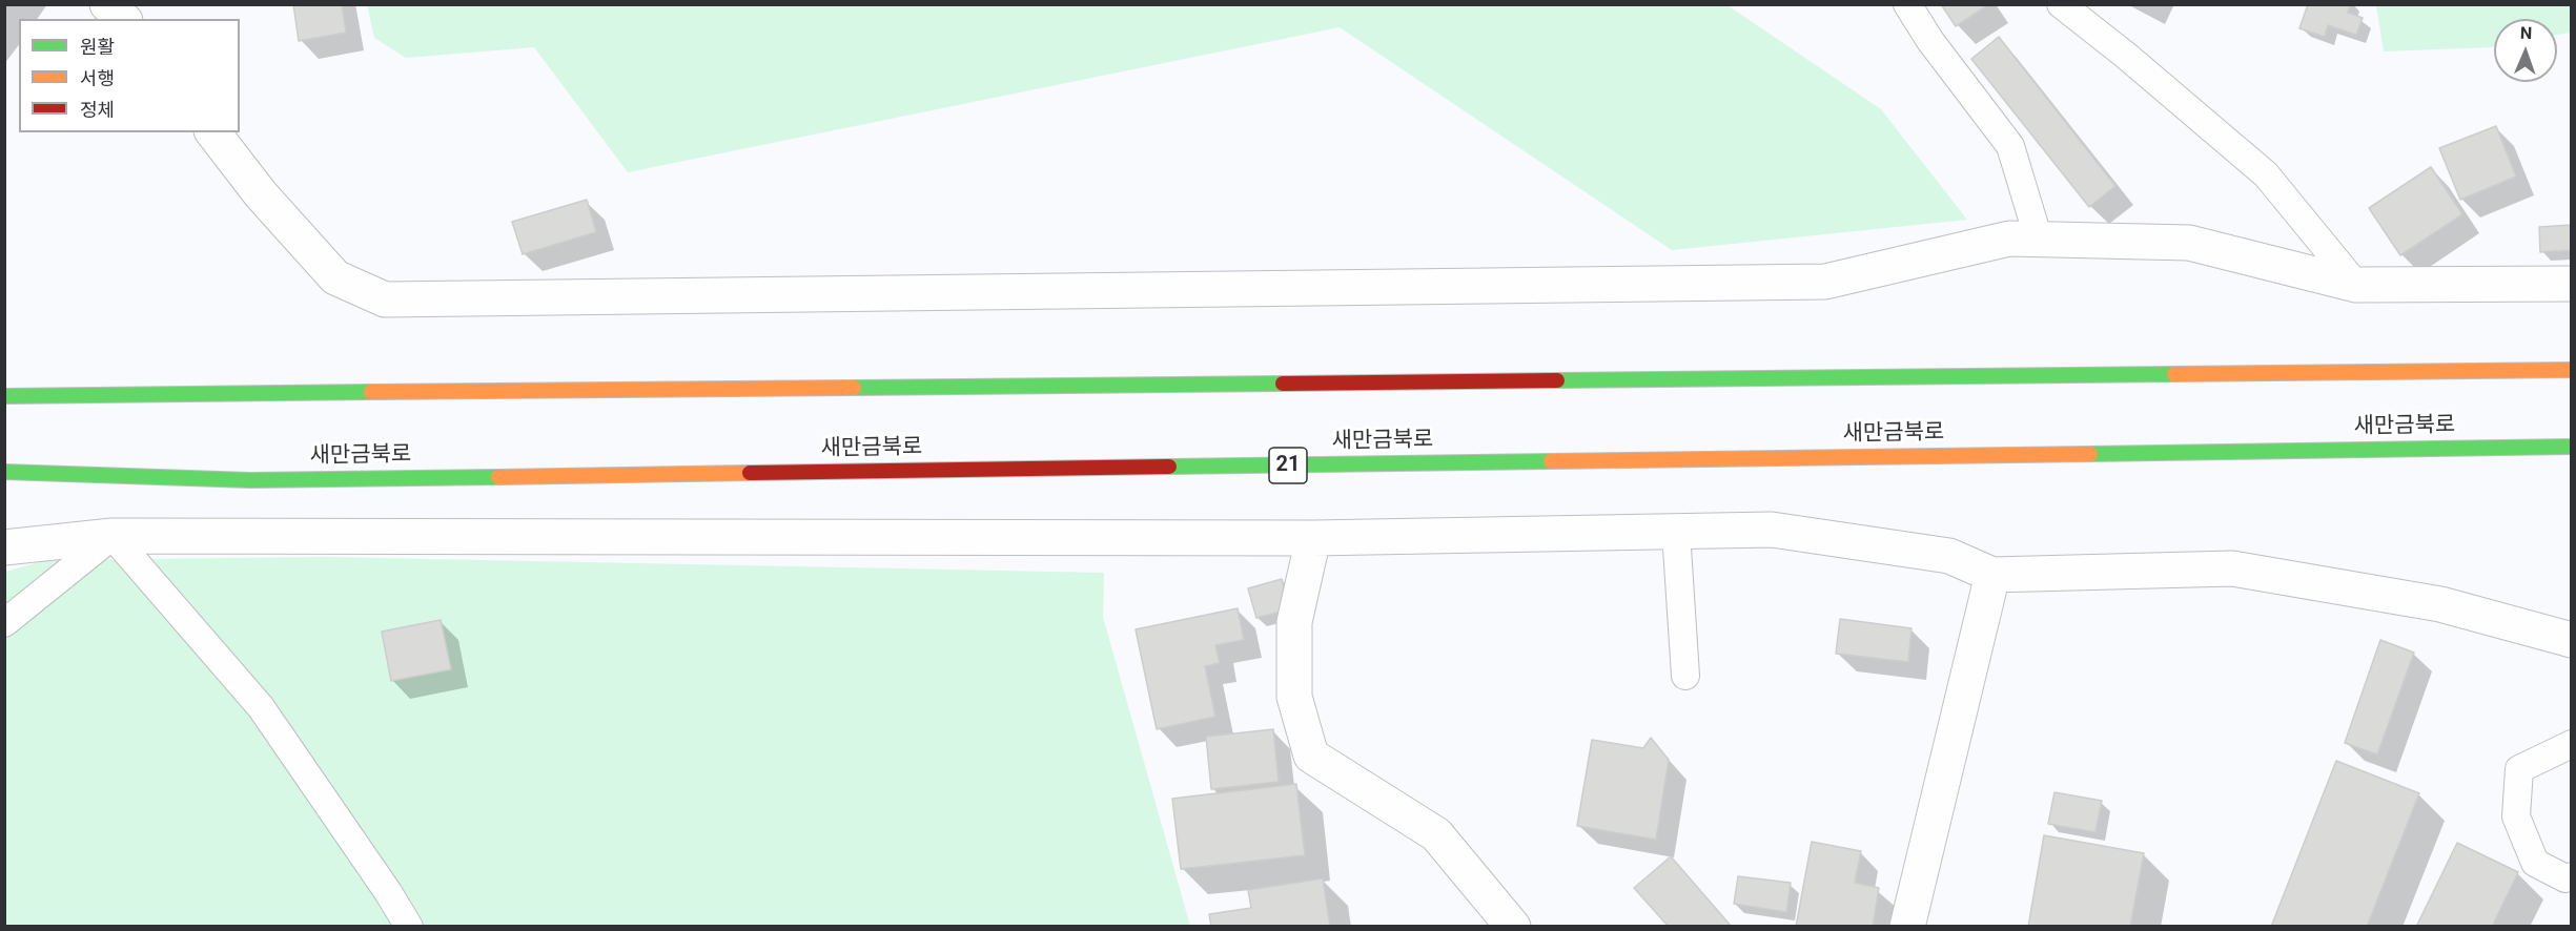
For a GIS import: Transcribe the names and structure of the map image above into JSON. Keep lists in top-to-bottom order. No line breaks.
{"streets":{"highway":["새만금북로","21"]},"legend":["원활","서행","정체"],"north":"top"}
